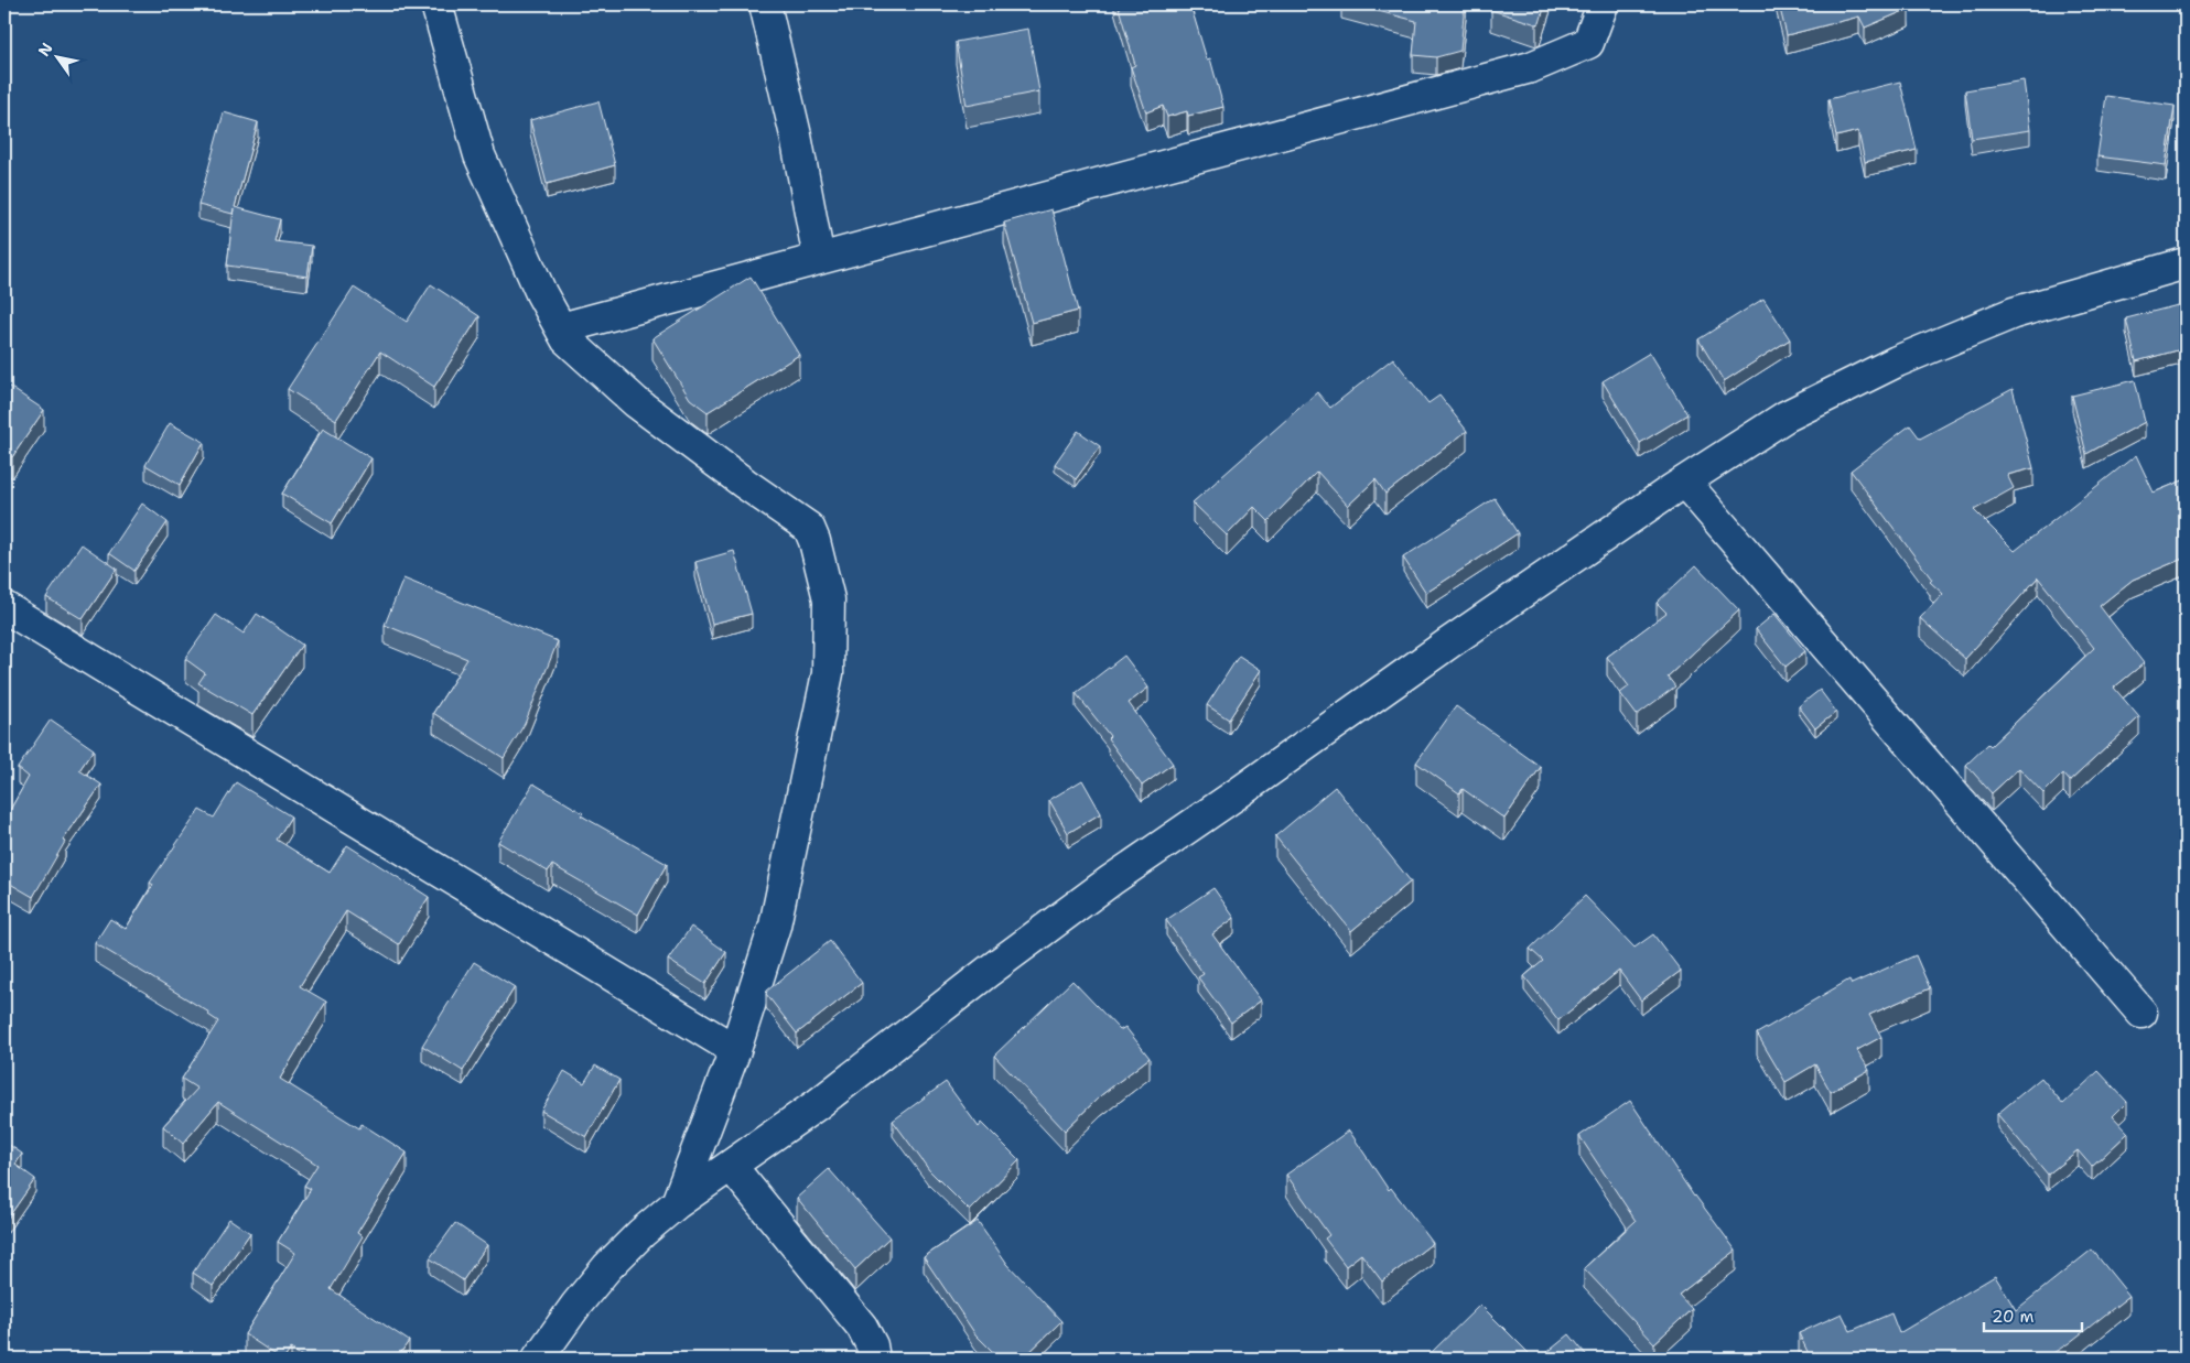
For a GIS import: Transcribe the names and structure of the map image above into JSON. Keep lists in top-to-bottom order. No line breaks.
{"scale_bar":"20 m","north":"top left"}
